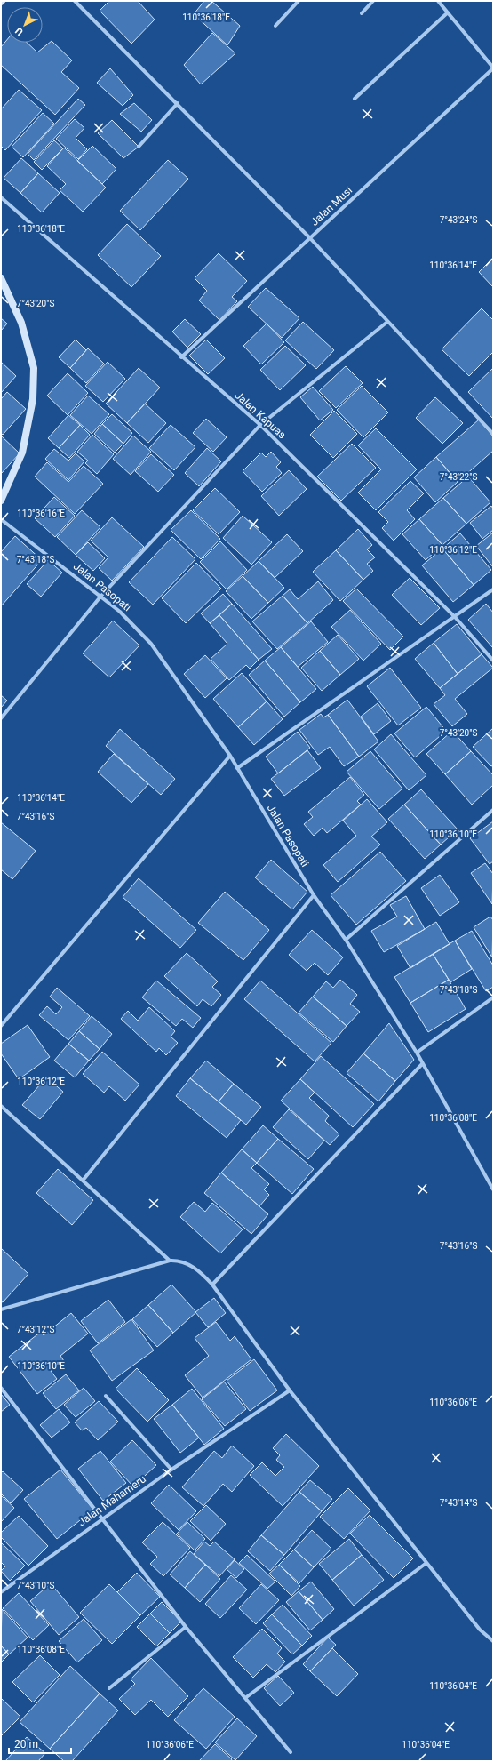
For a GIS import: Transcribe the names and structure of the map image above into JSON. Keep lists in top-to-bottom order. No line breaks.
{"streets":{"street":["Jalan Musi","Jalan Kapuas","Jalan Pasopati","Jalan Mahameru"]},"crossings":[["Jalan Musi","Jalan Kapuas"]],"scale_bar":"20 m","north":"bottom left","coordinates":["110°36'18\"E","7°43'24\"S","110°36'14\"E","7°43'20\"S","7°43'22\"S","110°36'16\"E","110°36'12\"E","7°43'18\"S","7°43'16\"S","110°36'10\"E","110°36'08\"E","7°43'12\"S","110°36'06\"E","7°43'14\"S","7°43'10\"S","110°36'04\"E"]}
